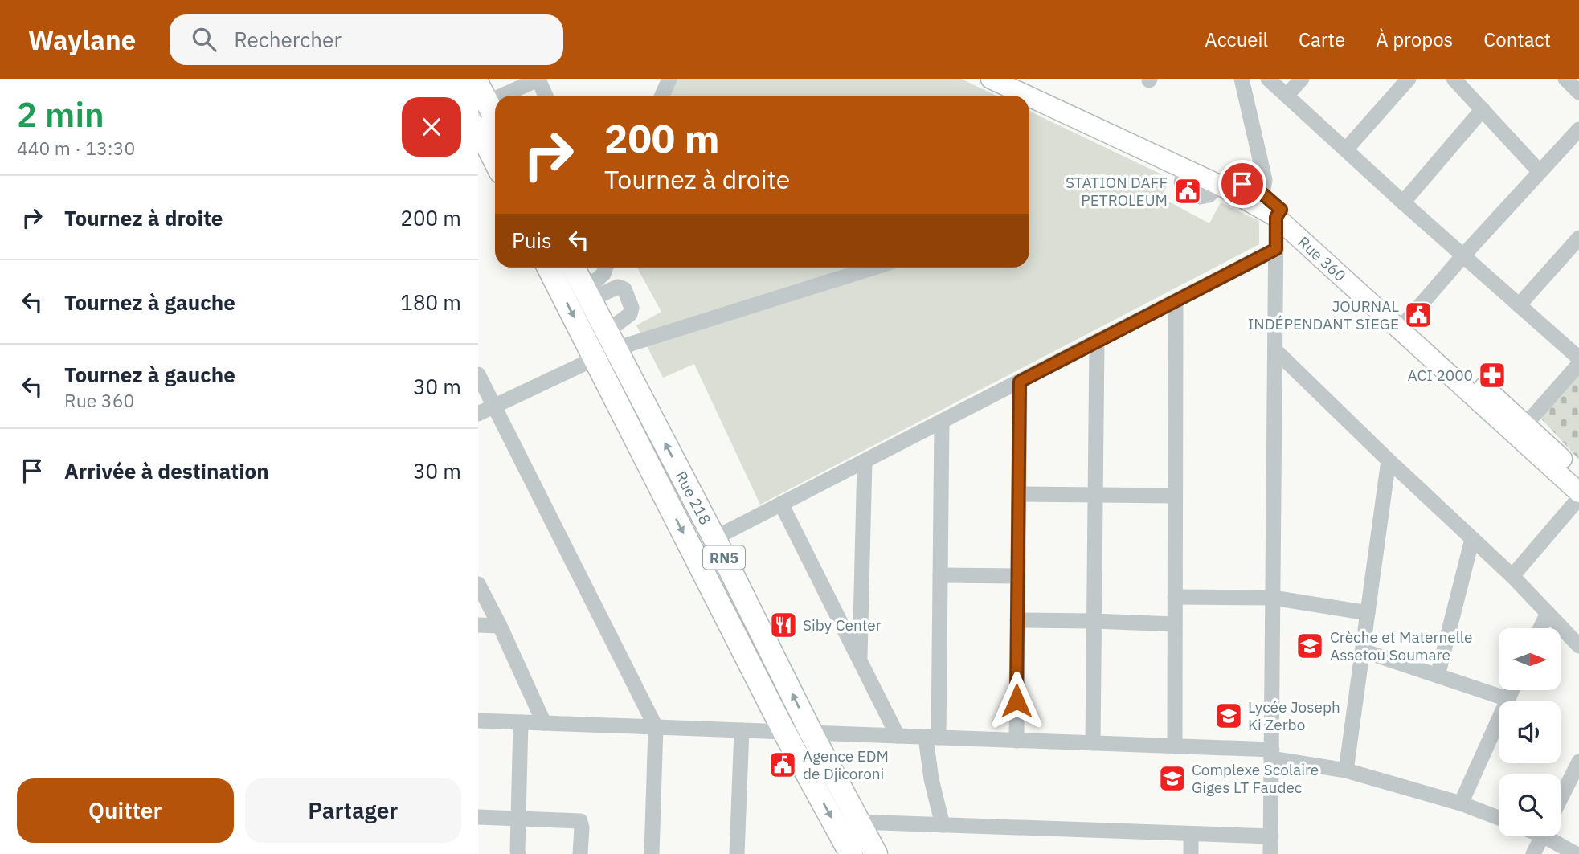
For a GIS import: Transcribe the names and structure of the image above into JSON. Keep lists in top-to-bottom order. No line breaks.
{"streets":{"highway":["Rue 218","RN5"],"main road":["Rue 360"]},"places":{"public building":["STATION DAFF PETROLEUM","JOURNAL INDÉPENDANT SIEGE","Agence EDM de Djicoroni"],"pharmacy":["ACI 2000"],"restaurant":["Siby Center"],"school or university":["Crèche et Maternelle Assetou Soumare","Lycée Joseph Ki Zerbo","Complexe Scolaire Giges LT Faudec"]},"north":"right","page":{"header":"Waylane","search":"Rechercher","nav":["Accueil","Carte","À propos","Contact"],"heading":["2 min","440 m · 13:30"],"turn":["200 m","Tournez à droite"],"list":[{"name":"Tournez à droite","value":"200 m"},{"name":"Tournez à gauche","value":"180 m"},{"name":"Tournez à gauche","note":"Rue 360","value":"30 m"},{"name":"Arrivée à destination","value":"30 m"}],"then":"Puis","buttons":["Quitter","Partager"]}}
